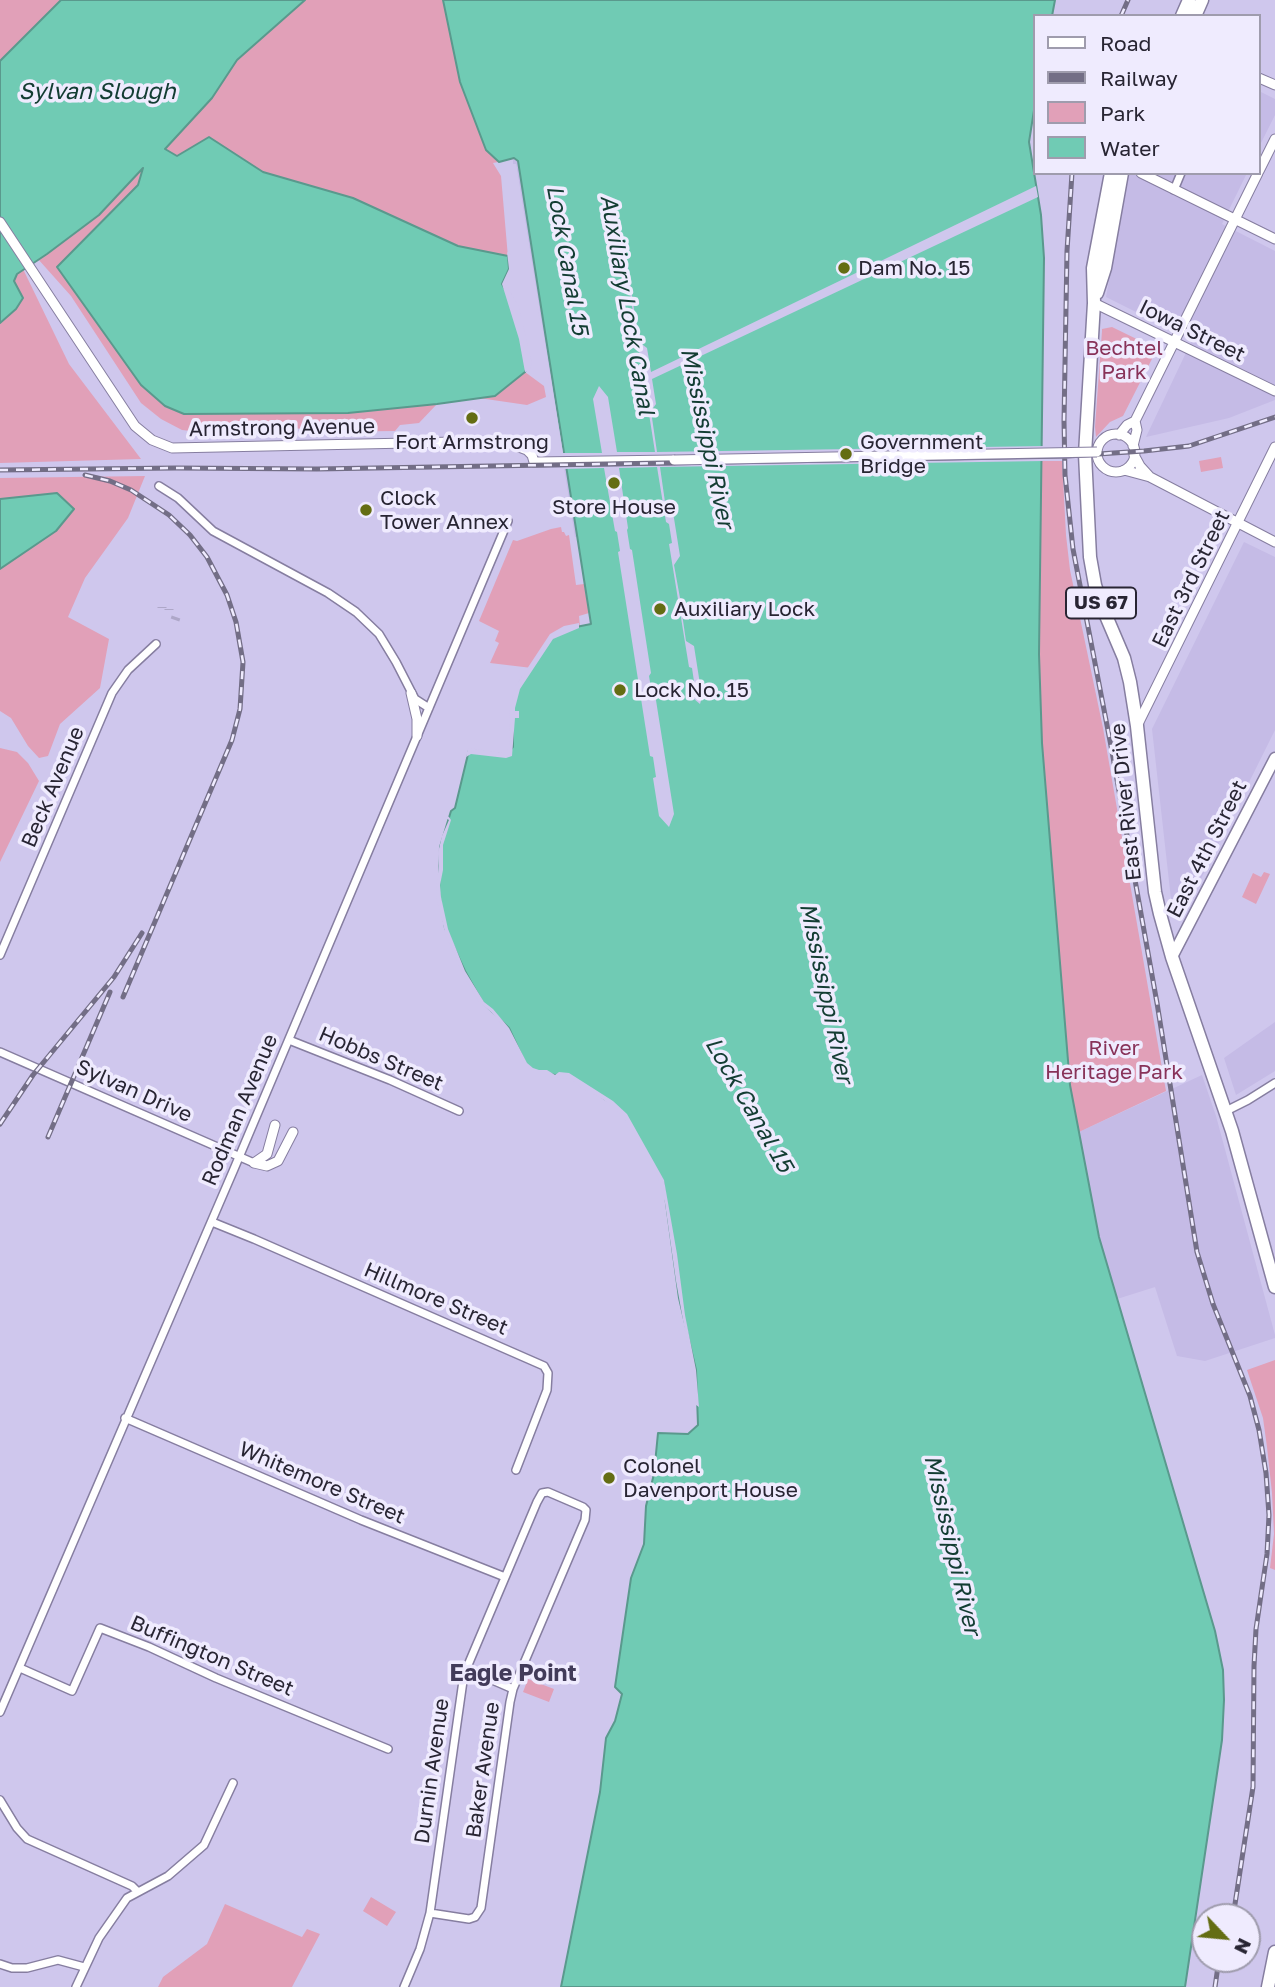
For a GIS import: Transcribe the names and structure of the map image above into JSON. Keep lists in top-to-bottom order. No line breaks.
{"streets":{"main road":["US 67","East River Drive","East 4th Street"],"street":["Iowa Street","Armstrong Avenue","East 3rd Street","Beck Avenue","Hobbs Street","Sylvan Drive","Rodman Avenue","Hillmore Street","Whitemore Street","Buffington Street","Baker Avenue","Durnin Avenue"]},"crossings":[["Iowa Street","East River Drive"],["East 3rd Street","East River Drive"],["East River Drive","East 4th Street"],["Hobbs Street","Rodman Avenue"],["Sylvan Drive","Rodman Avenue"],["Rodman Avenue","Hillmore Street"],["Rodman Avenue","Whitemore Street"],["Rodman Avenue","Buffington Street"],["Whitemore Street","Durnin Avenue"],["Baker Avenue","Durnin Avenue"]],"districts":["Eagle Point"],"water":["Sylvan Slough","Lock Canal 15","Auxiliary Lock Canal","Mississippi River"],"parks":["Bechtel Park","River Heritage Park"],"places":["Dam No. 15","Fort Armstrong","Government Bridge","Store House","Clock Tower Annex","Auxiliary Lock","Lock No. 15","Colonel Davenport House"],"legend":["Road","Railway","Park","Water"],"north":"bottom right"}
